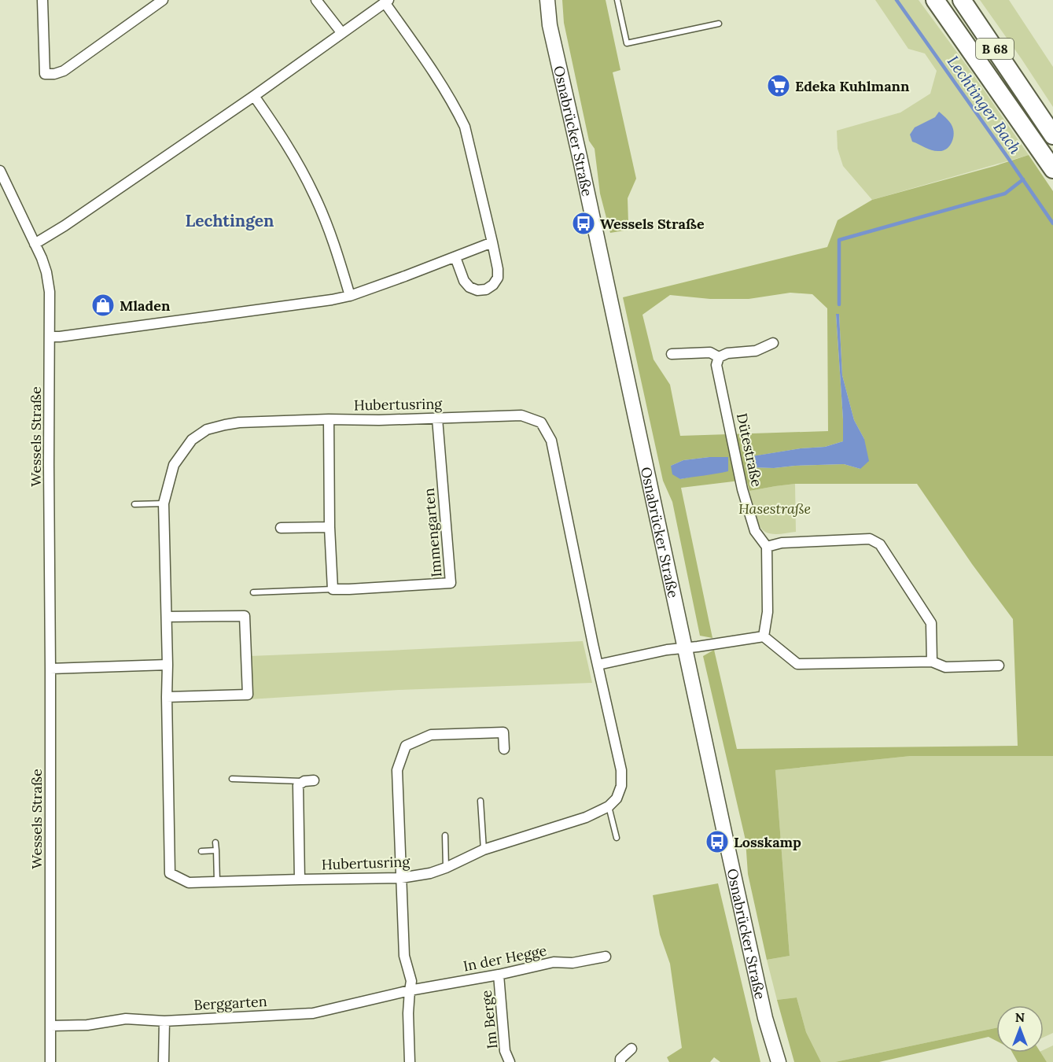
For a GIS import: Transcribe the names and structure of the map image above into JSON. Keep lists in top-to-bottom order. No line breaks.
{"streets":{"highway":["B 68"],"street":["Osnabrücker Straße","Hubertusring","Wessels Straße","Dütestraße","Immengarten","In der Hegge","Berggarten","Im Berge"]},"crossings":[["Hubertusring","Immengarten"],["Wessels Straße","Berggarten"],["In der Hegge","Berggarten"],["In der Hegge","Im Berge"]],"districts":["Lechtingen"],"water":["Lechtinger Bach"],"parks":["Hasestraße"],"places":{"supermarket":["Edeka Kuhlmann"],"bus stop":["Wessels Straße","Losskamp"],"shop":["Mladen"]},"north":"top"}
